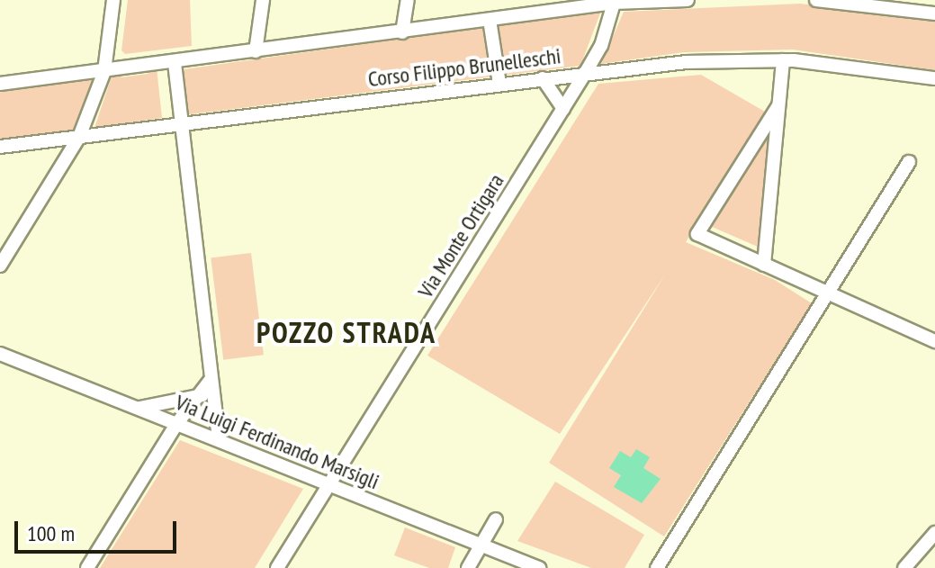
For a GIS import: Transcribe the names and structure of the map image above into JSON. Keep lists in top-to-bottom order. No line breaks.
{"streets":{"street":["Corso Filippo Brunelleschi","Via Monte Ortigara","Via Luigi Ferdinando Marsigli"]},"crossings":[["Corso Filippo Brunelleschi","Via Monte Ortigara"],["Via Monte Ortigara","Via Luigi Ferdinando Marsigli"]],"districts":["POZZO STRADA"],"scale_bar":"100 m"}
